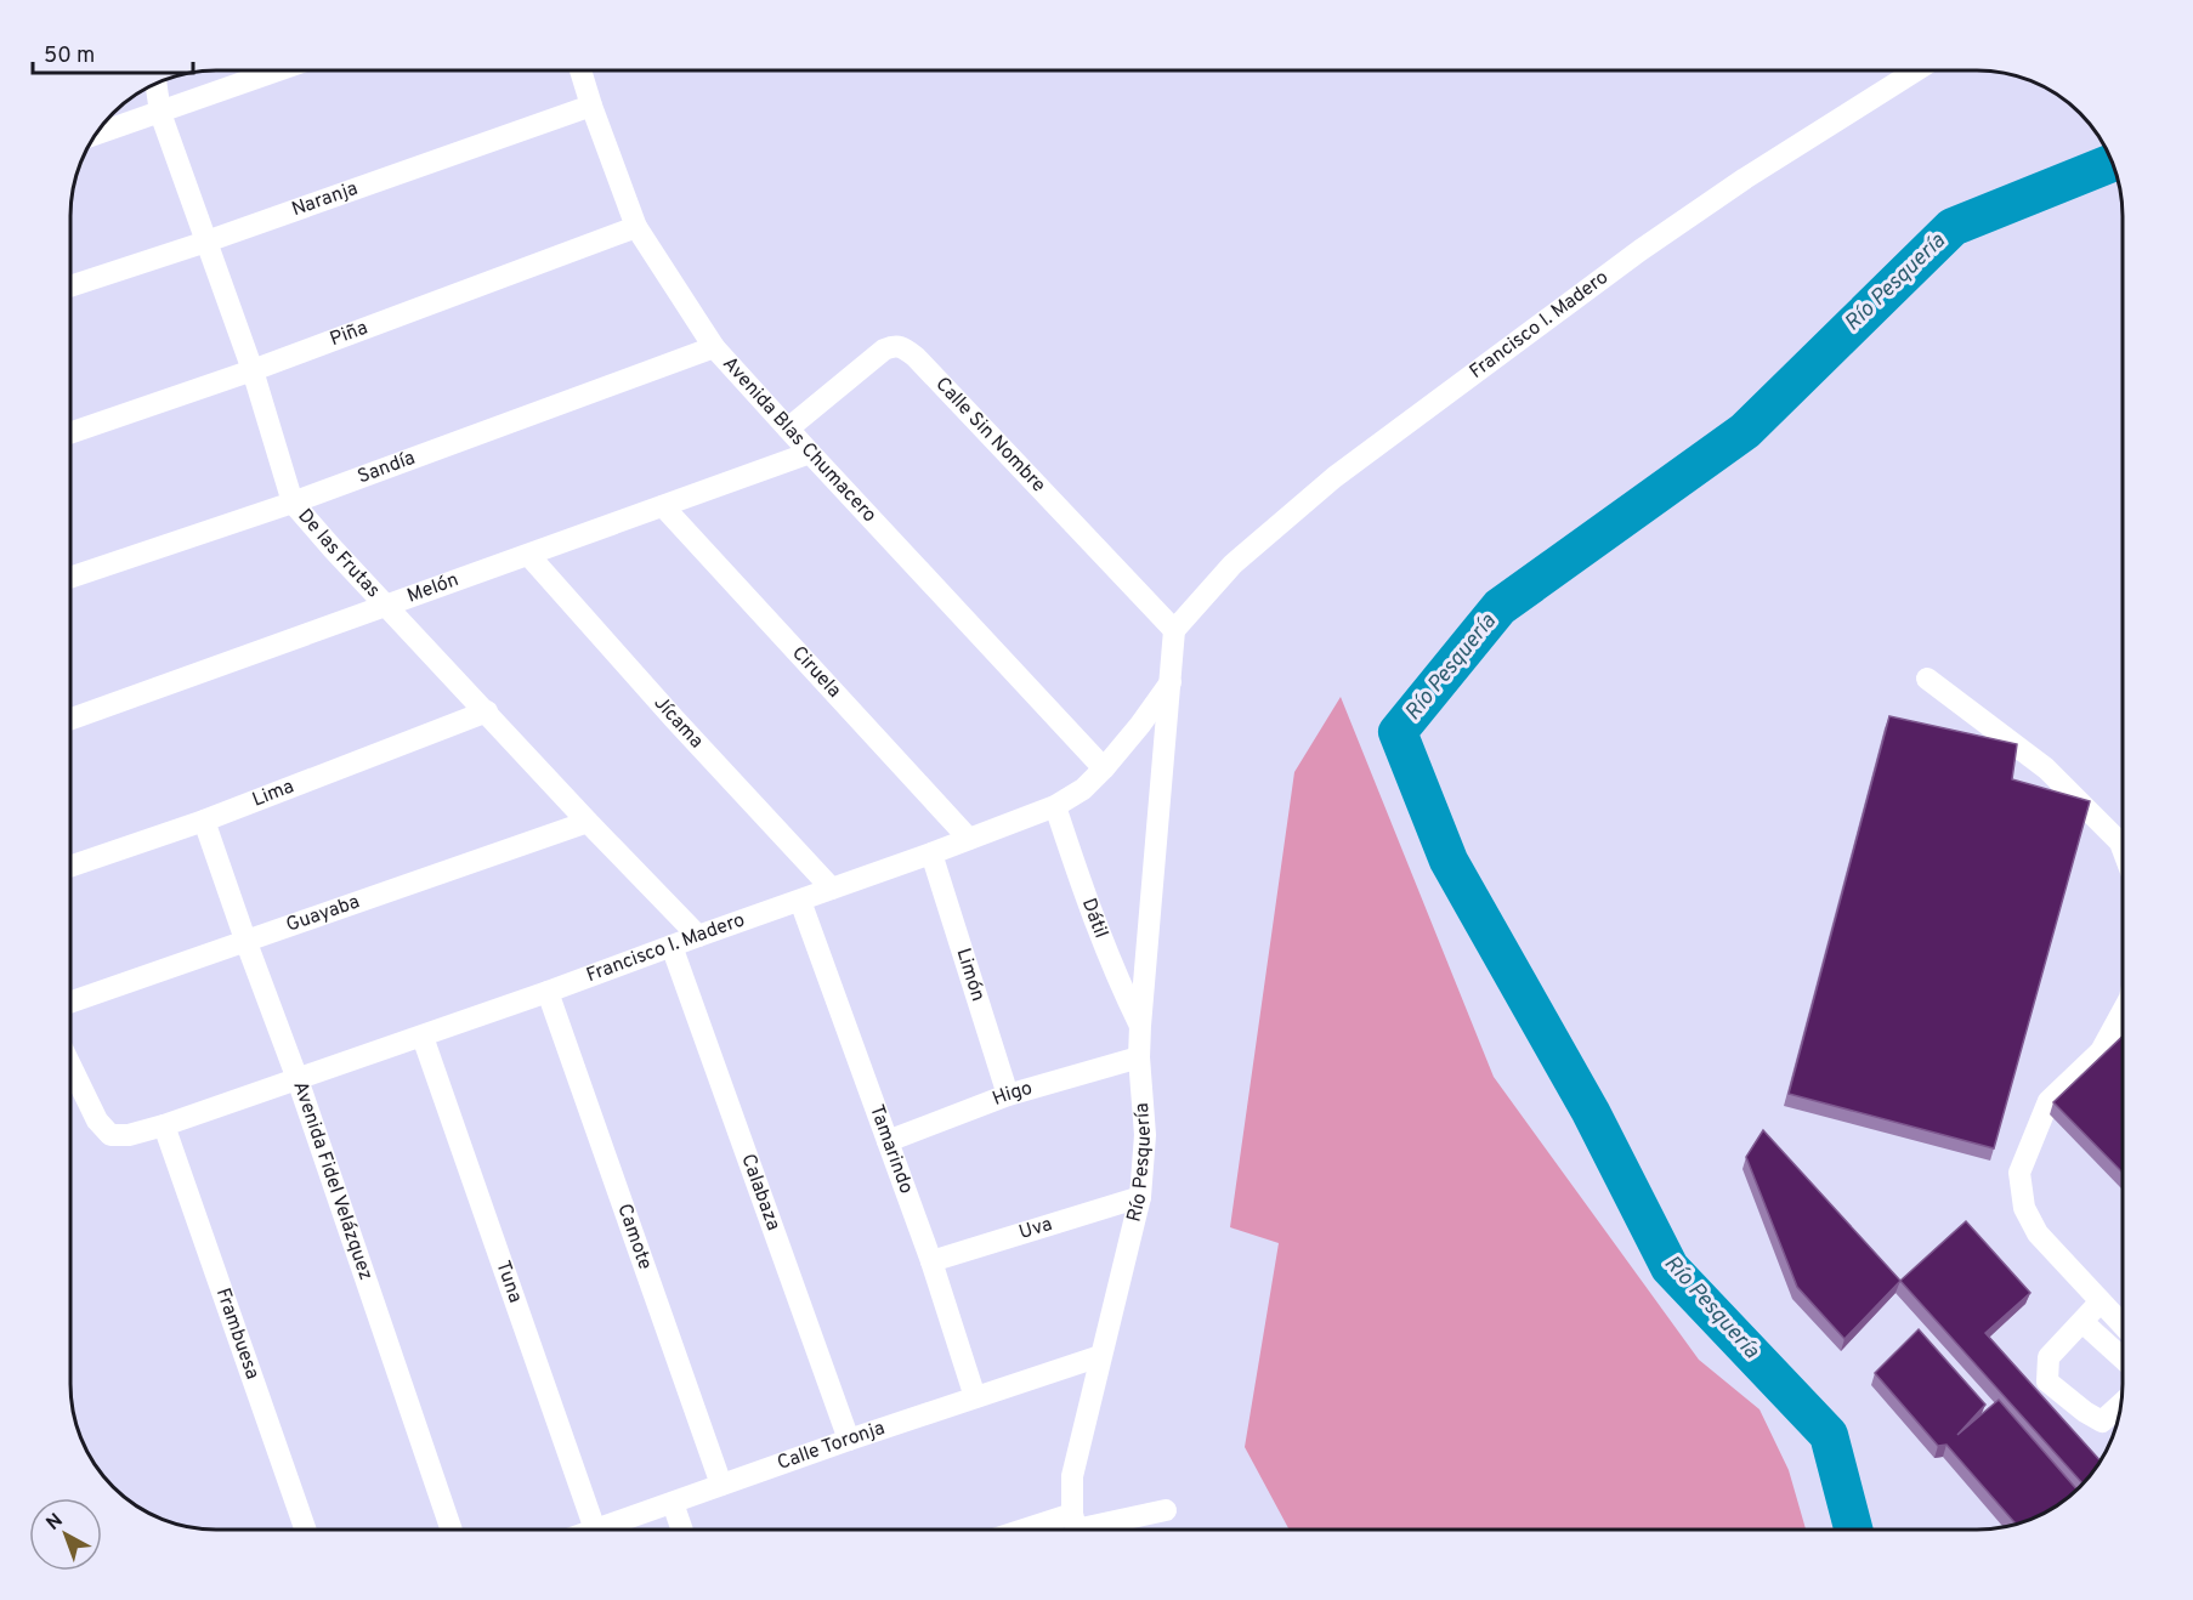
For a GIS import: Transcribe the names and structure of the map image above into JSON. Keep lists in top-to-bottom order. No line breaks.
{"streets":{"street":["Naranja","Francisco I. Madero","Piña","Calle Sin Nombre","Avenida Blas Chumacero","Sandía","De las Frutas","Melón","Ciruela","Jícama","Lima","Guayaba","Dátil","Limón","Higo","Tamarindo","Río Pesquería","Avenida Fidel Velázquez","Calabaza","Uva","Camote","Tuna","Frambuesa","Calle Toronja"]},"crossings":[["Naranja","Avenida Blas Chumacero"],["Naranja","De las Frutas"],["Francisco I. Madero","Calle Sin Nombre"],["Francisco I. Madero","Avenida Blas Chumacero"],["Francisco I. Madero","De las Frutas"],["Francisco I. Madero","Ciruela"],["Francisco I. Madero","Jícama"],["Francisco I. Madero","Dátil"],["Francisco I. Madero","Limón"],["Francisco I. Madero","Tamarindo"],["Francisco I. Madero","Río Pesquería"],["Francisco I. Madero","Avenida Fidel Velázquez"],["Francisco I. Madero","Calabaza"],["Francisco I. Madero","Camote"],["Francisco I. Madero","Tuna"],["Francisco I. Madero","Frambuesa"],["Piña","Avenida Blas Chumacero"],["Piña","De las Frutas"],["Calle Sin Nombre","Avenida Blas Chumacero"],["Calle Sin Nombre","Río Pesquería"],["Avenida Blas Chumacero","Sandía"],["Avenida Blas Chumacero","Melón"],["Sandía","De las Frutas"],["De las Frutas","Melón"],["De las Frutas","Lima"],["De las Frutas","Guayaba"],["Melón","Ciruela"],["Melón","Jícama"],["Lima","Avenida Fidel Velázquez"],["Guayaba","Avenida Fidel Velázquez"],["Dátil","Río Pesquería"],["Limón","Higo"],["Higo","Tamarindo"],["Higo","Río Pesquería"],["Tamarindo","Uva"],["Tamarindo","Calle Toronja"],["Río Pesquería","Uva"],["Río Pesquería","Calle Toronja"],["Calabaza","Calle Toronja"],["Camote","Calle Toronja"]],"water":["Río Pesquería"],"scale_bar":"50 m","north":"top left"}
